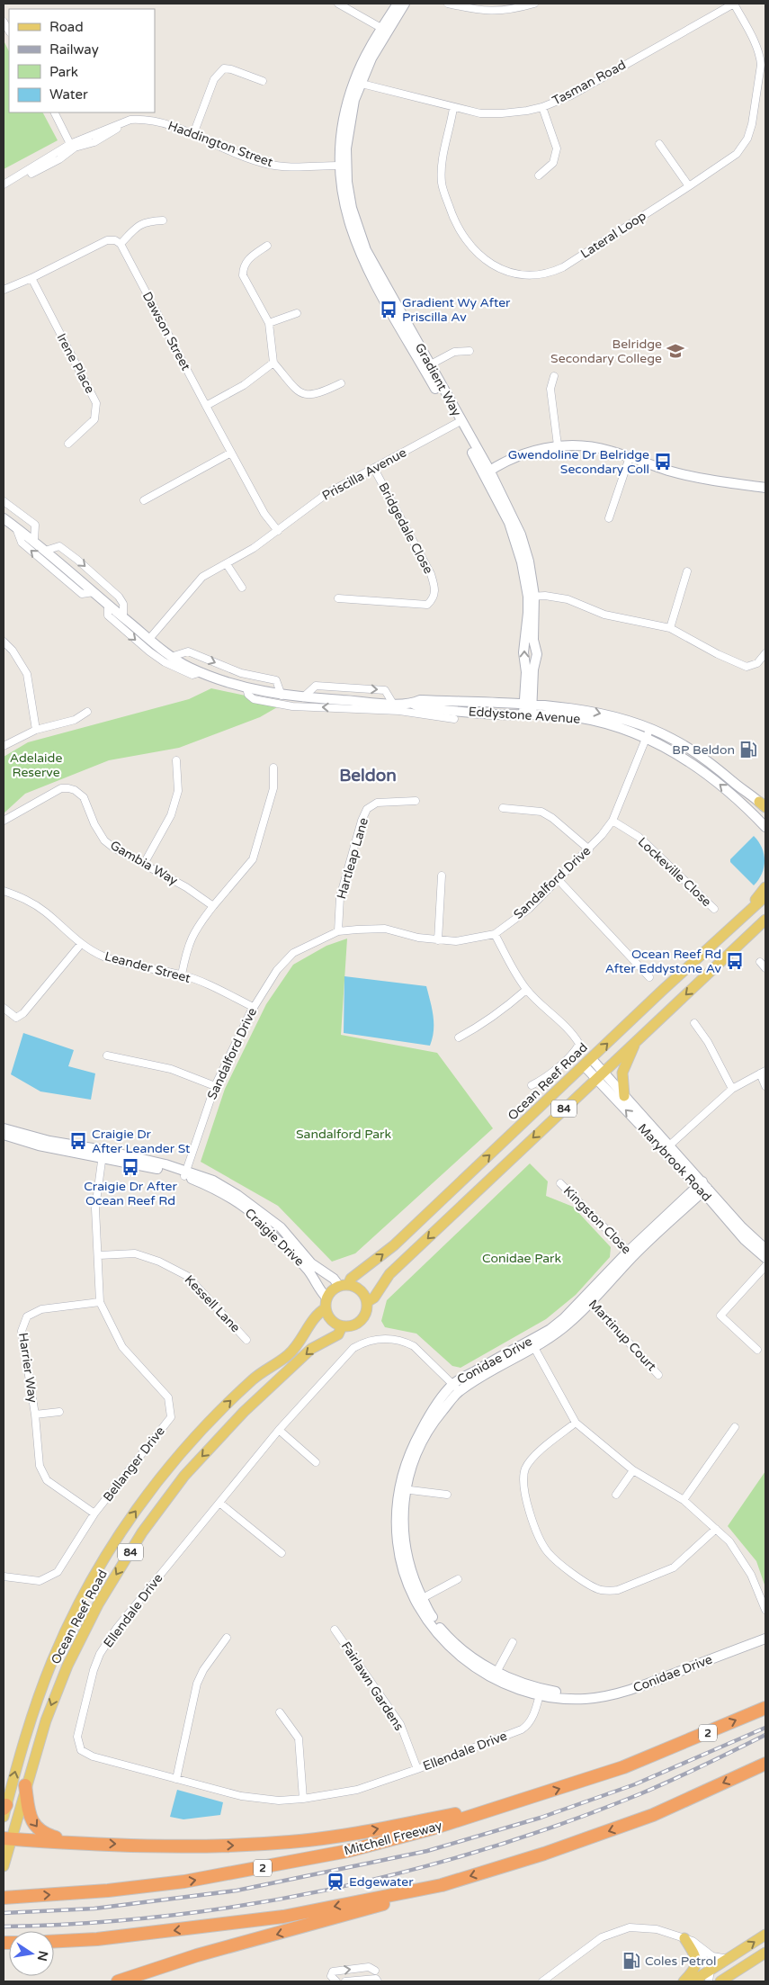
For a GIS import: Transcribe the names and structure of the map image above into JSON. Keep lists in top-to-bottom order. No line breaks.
{"streets":{"highway":["2","Mitchell Freeway"],"main road":["Ocean Reef Road","84"],"street":["Tasman Road","Haddington Street","Lateral Loop","Dawson Street","Irene Place","Gradient Way","Priscilla Avenue","Bridgedale Close","Eddystone Avenue","Hartleap Lane","Gambia Way","Lockeville Close","Sandalford Drive","Leander Street","Marybrook Road","Kingston Close","Craigie Drive","Kessell Lane","Martinup Court","Conidae Drive","Harrier Way","Bellanger Drive","Ellendale Drive","Fairlawn Gardens"]},"crossings":[["Tasman Road","Lateral Loop"],["Tasman Road","Gradient Way"],["Haddington Street","Gradient Way"],["Dawson Street","Priscilla Avenue"],["Gradient Way","Priscilla Avenue"],["Gradient Way","Eddystone Avenue"],["Priscilla Avenue","Bridgedale Close"],["Priscilla Avenue","Eddystone Avenue"],["Eddystone Avenue","Sandalford Drive"],["Hartleap Lane","Sandalford Drive"],["Lockeville Close","Sandalford Drive"],["Sandalford Drive","Leander Street"],["Sandalford Drive","Craigie Drive"],["Ocean Reef Road","84"],["Ocean Reef Road","Marybrook Road"],["Ocean Reef Road","Craigie Drive"],["84","Marybrook Road"],["84","Craigie Drive"],["Marybrook Road","Conidae Drive"],["Kingston Close","Conidae Drive"],["Craigie Drive","Bellanger Drive"],["Kessell Lane","Bellanger Drive"],["Martinup Court","Conidae Drive"],["Conidae Drive","Ellendale Drive"],["Harrier Way","Bellanger Drive"],["Ellendale Drive","Fairlawn Gardens"]],"districts":["Beldon"],"parks":["Adelaide Reserve","Sandalford Park","Conidae Park"],"places":{"bus stop":["Gradient Wy After Priscilla Av","Gwendoline Dr Belridge Secondary Coll","Ocean Reef Rd After Eddystone Av","Craigie Dr After Leander St","Craigie Dr After Ocean Reef Rd"],"school or university":["Belridge Secondary College"],"fuel station":["BP Beldon","Coles Petrol"],"station":["Edgewater"]},"legend":["Road","Railway","Park","Water"],"north":"right"}
